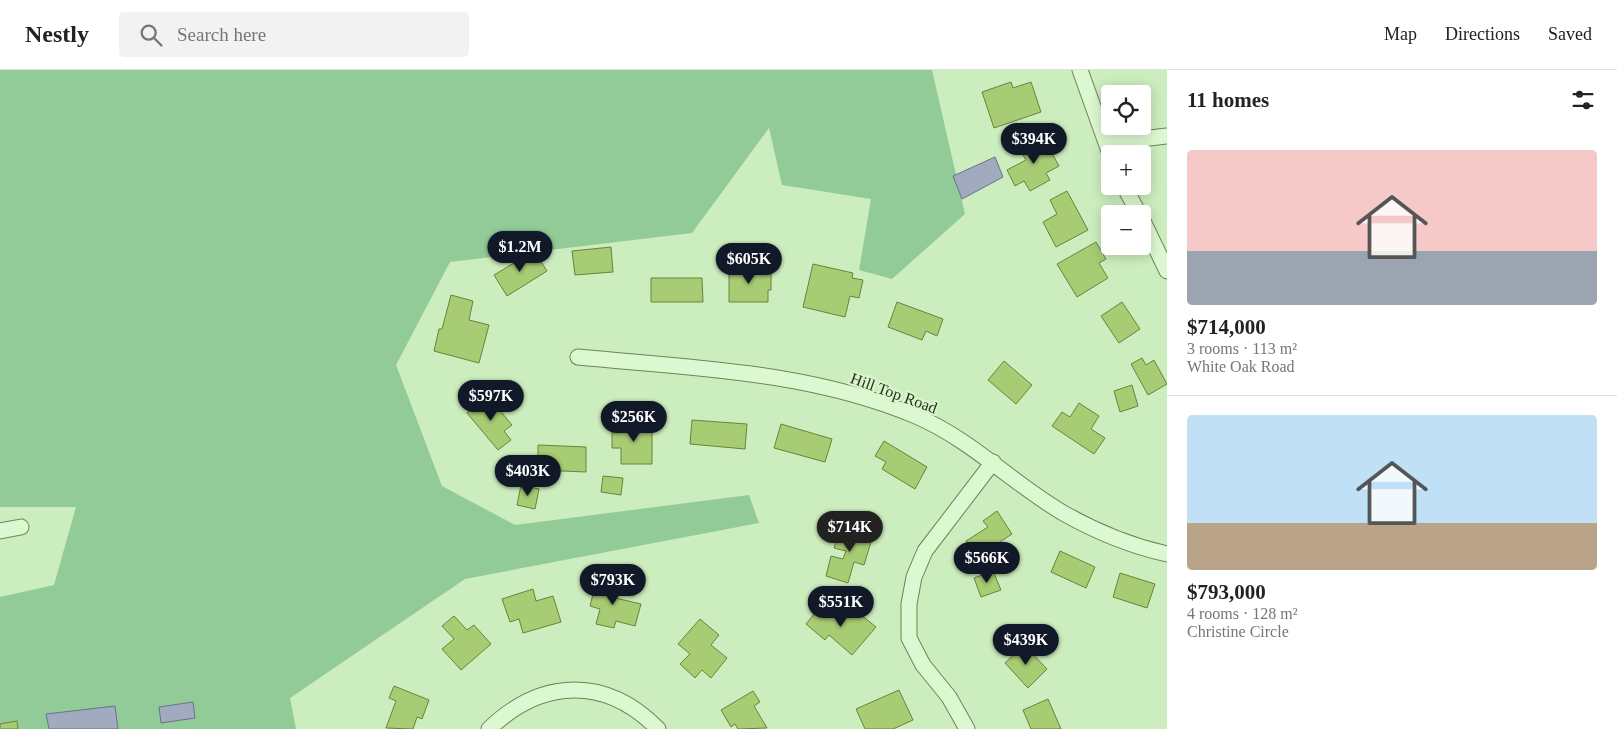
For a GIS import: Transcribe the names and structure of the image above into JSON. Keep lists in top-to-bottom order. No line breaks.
{"streets":{"street":["Hill Top Road"]},"page":{"header":"Nestly","search":"Search here","nav":["Map","Directions","Saved"],"heading":"11 homes","map_buttons":["+","−"],"price":["$394K","$1.2M","$605K","$597K","$256K","$403K","$714K","$566K","$793K","$551K","$439K"],"list":[{"name":"$714,000","note":"3 rooms · 113 m² · White Oak Road"},{"name":"$793,000","note":"4 rooms · 128 m² · Christine Circle"}]}}
